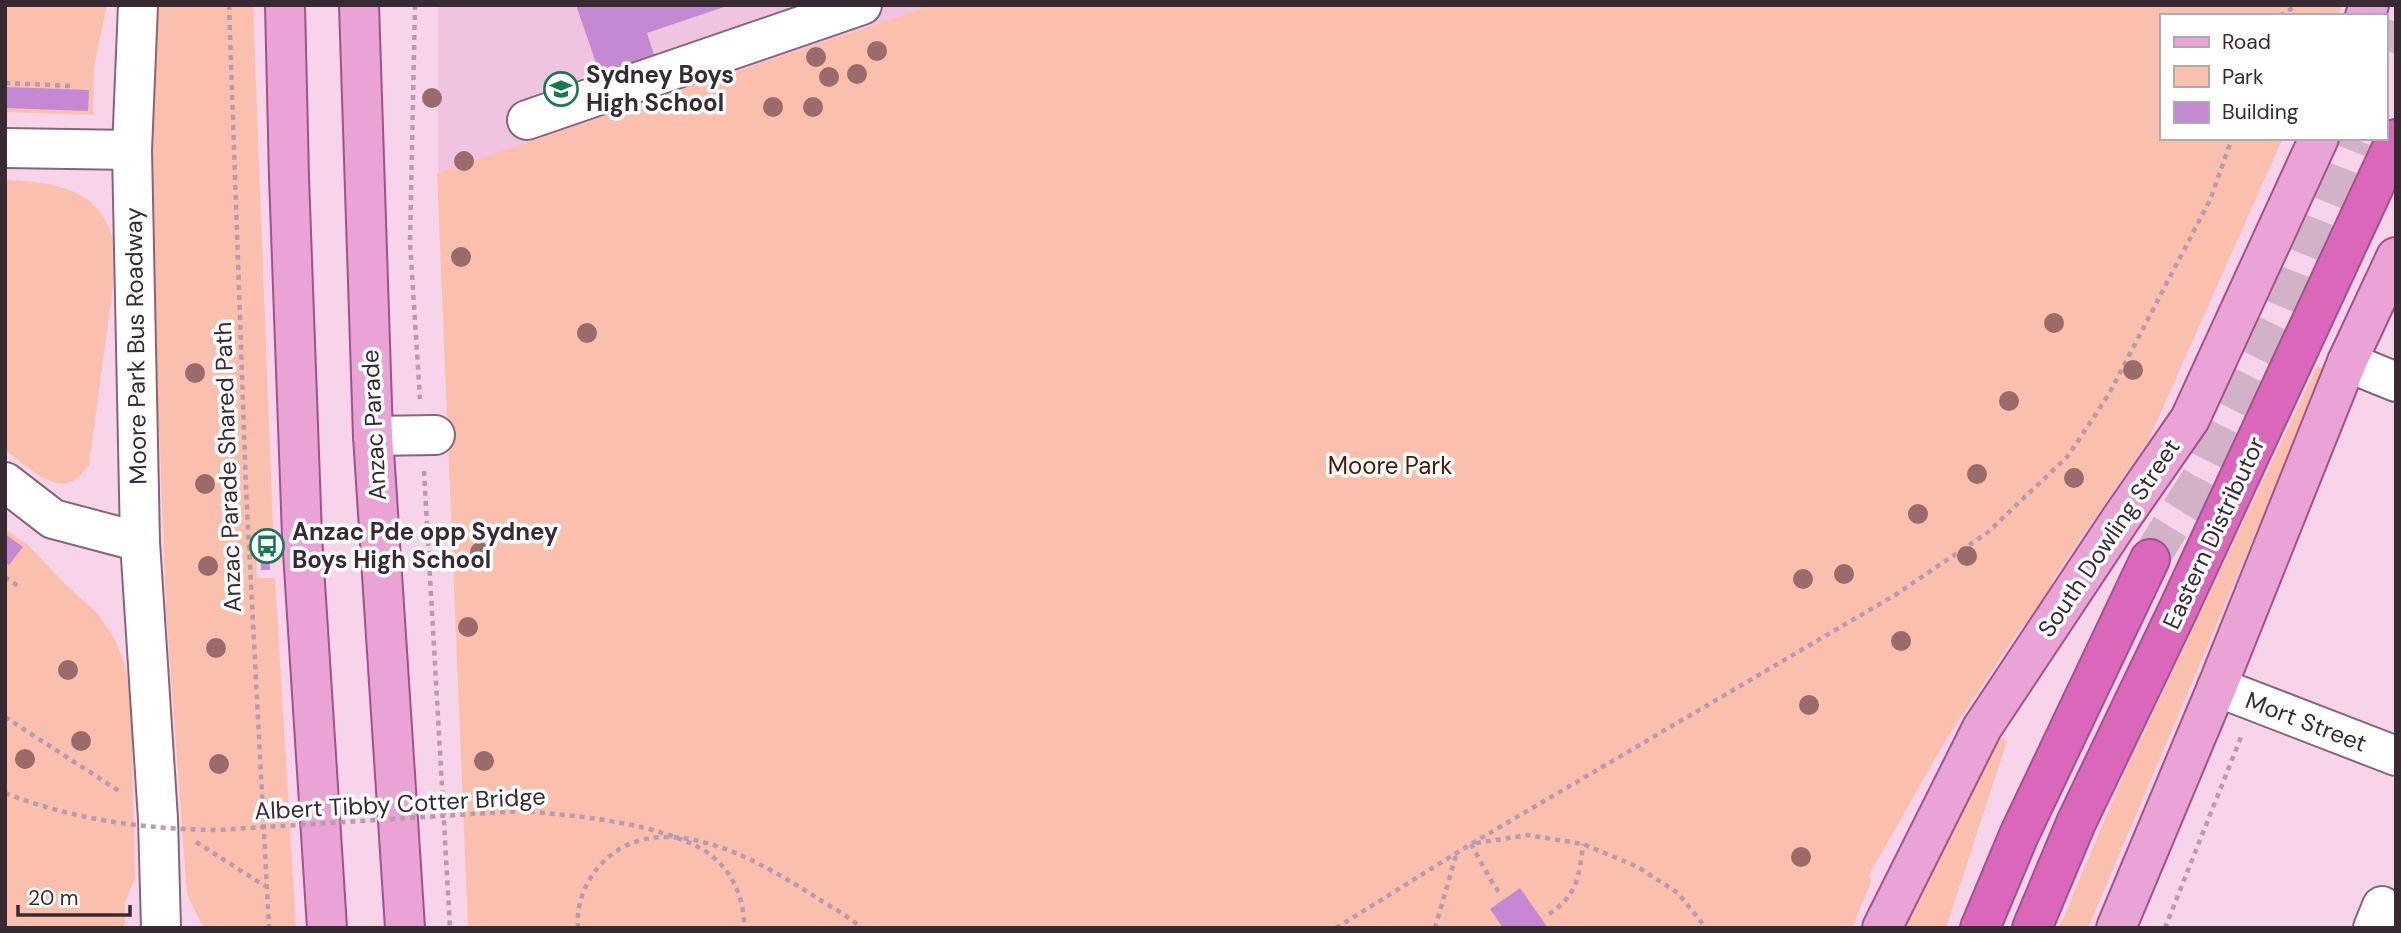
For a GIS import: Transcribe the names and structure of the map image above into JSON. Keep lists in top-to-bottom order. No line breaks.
{"streets":{"highway":["Eastern Distributor"],"main road":["Anzac Parade","South Dowling Street"],"street":["Moore Park Bus Roadway","Mort Street"],"path":["Anzac Parade Shared Path","Albert Tibby Cotter Bridge"]},"parks":["Moore Park"],"places":{"school or university":["Sydney Boys High School"],"bus stop":["Anzac Pde opp Sydney Boys High School"]},"legend":["Road","Park","Building"],"scale_bar":"20 m"}
